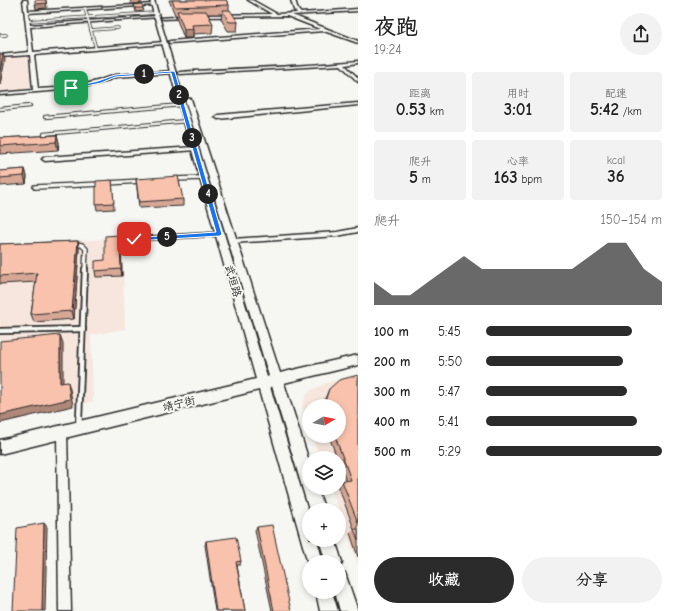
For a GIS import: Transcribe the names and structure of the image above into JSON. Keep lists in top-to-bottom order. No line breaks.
{"streets":{"main road":["武垣路","靖宁街"]},"crossings":[["武垣路","靖宁街"]],"north":"right","page":{"heading":["夜跑","19:24"],"pins":["1","2","3","4","5"],"stats":[["距离","0.53 km"],["用时","3:01"],["配速","5:42 /km"],["爬升","5 m"],["心率","163 bpm"],["kcal","36"]],"chart":["爬升","150–154 m"],"list":[{"name":"100 m","note":"5:45"},{"name":"200 m","note":"5:50"},{"name":"300 m","note":"5:47"},{"name":"400 m","note":"5:41"},{"name":"500 m","note":"5:29"}],"map_buttons":["+","−"],"buttons":["收藏","分享"]}}
